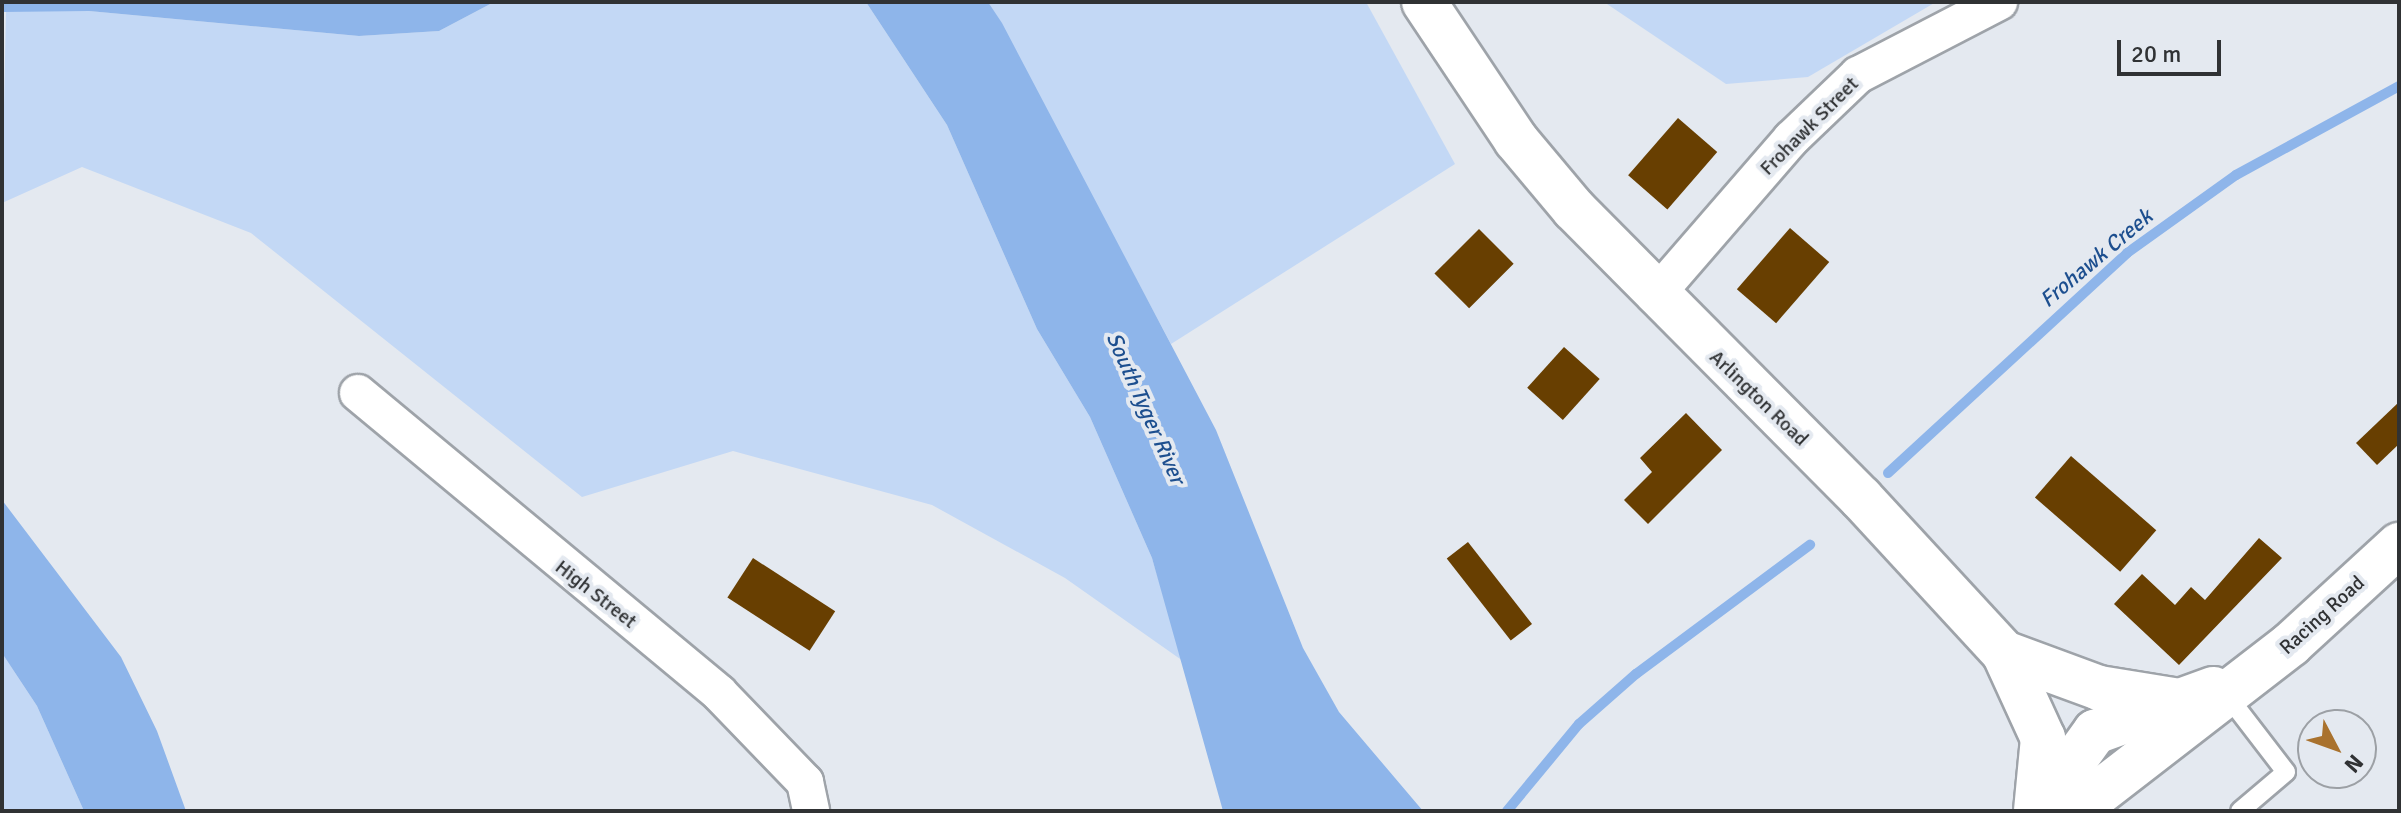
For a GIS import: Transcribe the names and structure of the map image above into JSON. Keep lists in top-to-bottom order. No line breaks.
{"streets":{"main road":["Arlington Road","Racing Road"],"street":["Frohawk Street","High Street"]},"crossings":[["Frohawk Street","Arlington Road"],["Arlington Road","Racing Road"]],"water":["Frohawk Creek","South Tyger River"],"scale_bar":"20 m","north":"bottom right"}
